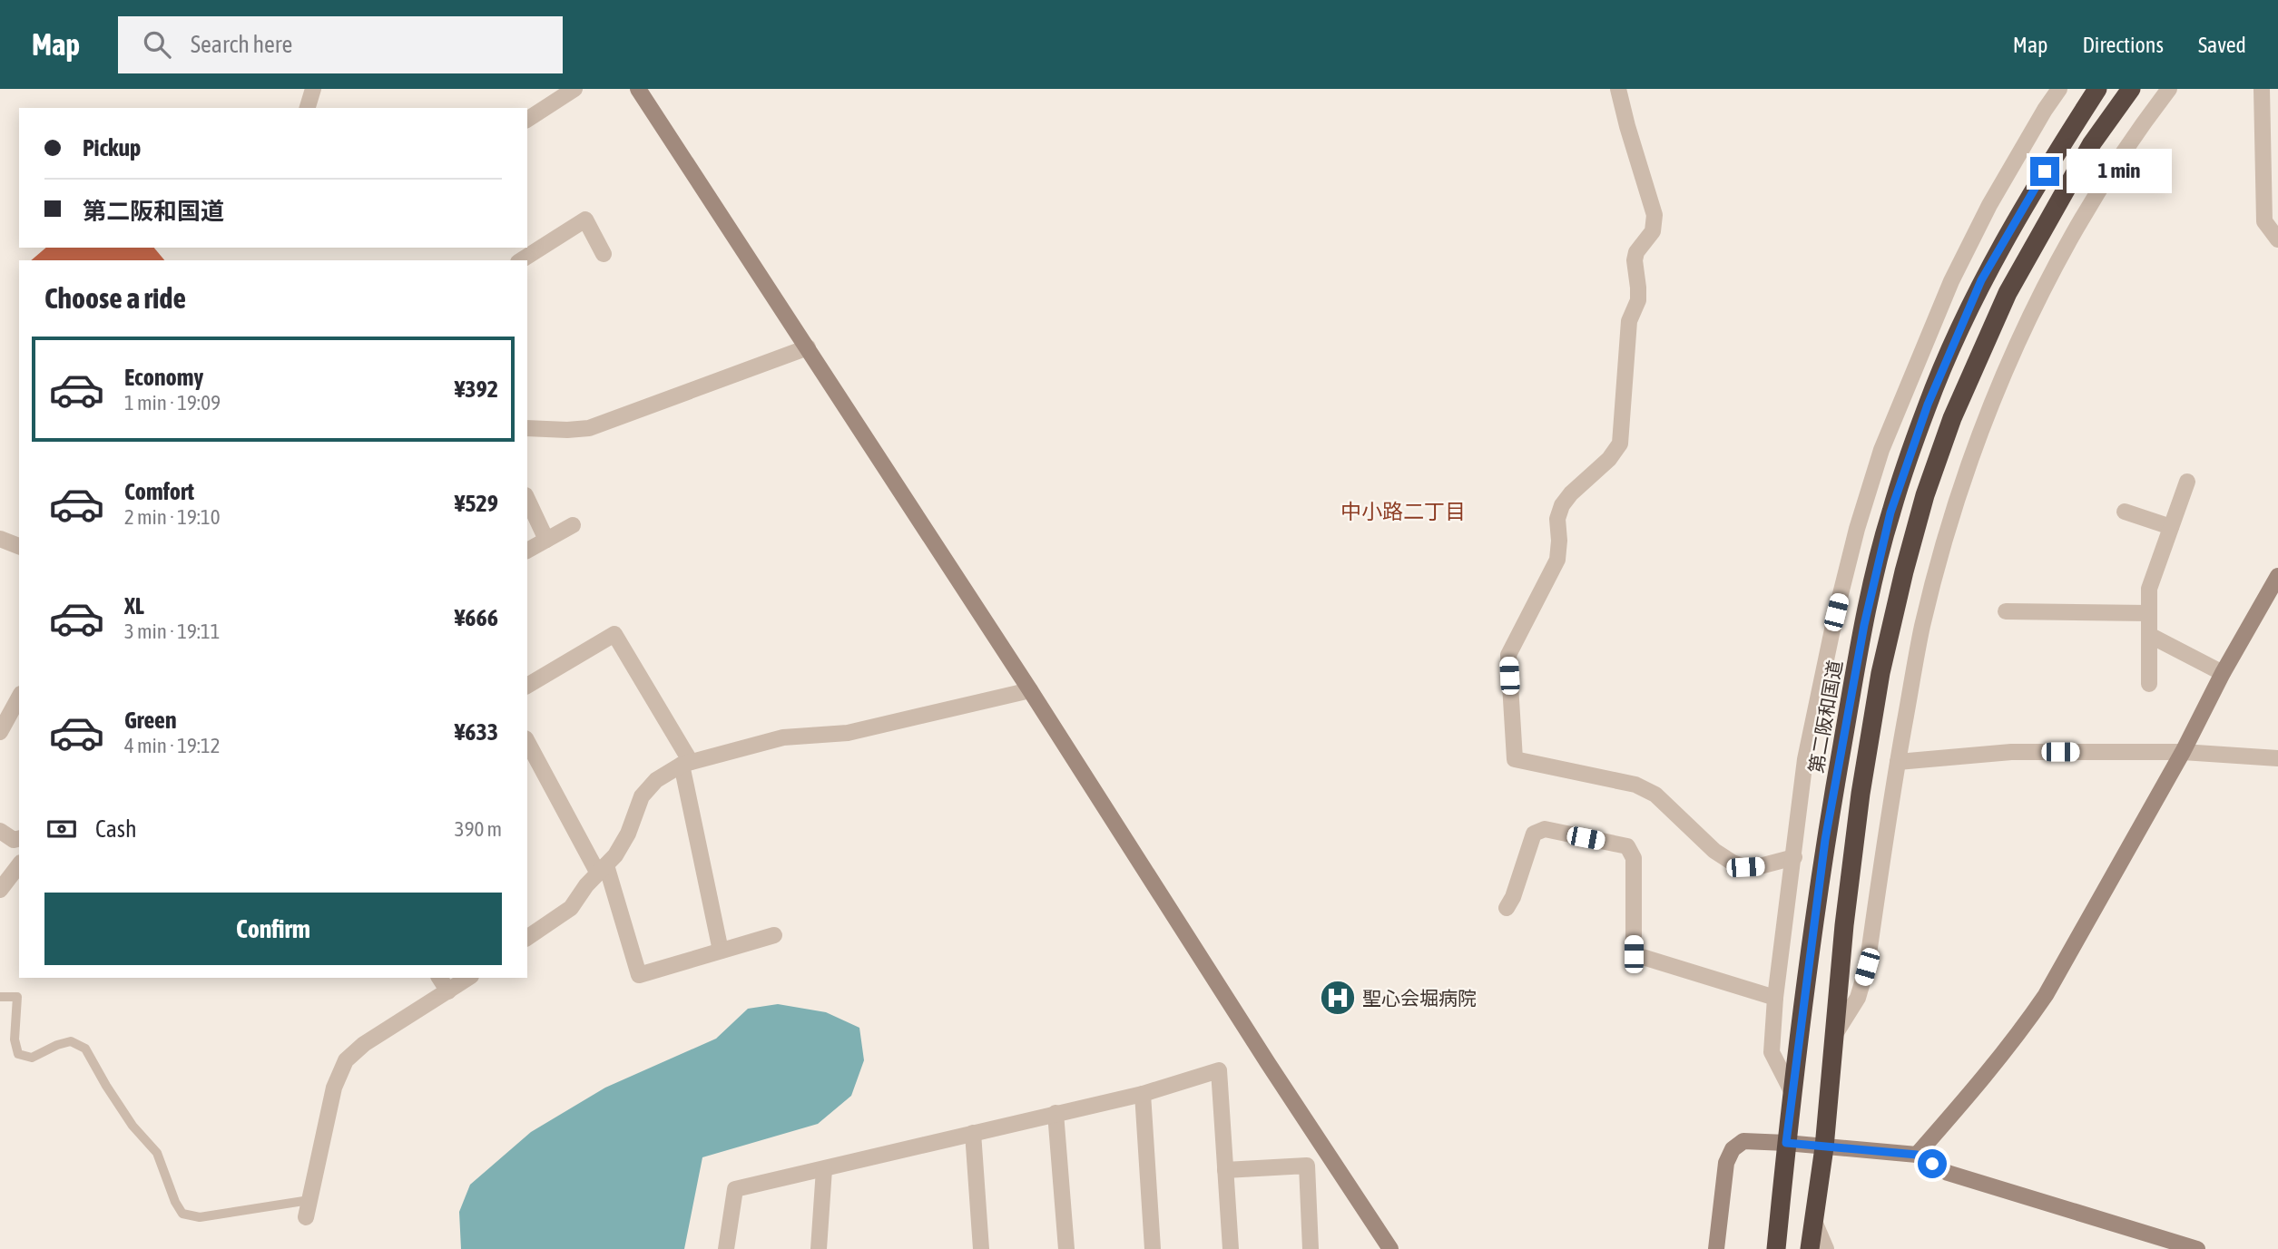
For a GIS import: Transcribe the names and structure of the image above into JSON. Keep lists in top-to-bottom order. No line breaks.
{"streets":{"highway":["第二阪和国道"]},"districts":["中小路二丁目"],"places":{"hospital":["聖心会堀病院"]},"page":{"header":"Map","search":"Search here","nav":["Map","Directions","Saved"],"banner":["Pickup","第二阪和国道"],"bubble":"1 min","heading":"Choose a ride","list":[{"name":"Economy","note":"1 min · 19:09","value":"¥392"},{"name":"Comfort","note":"2 min · 19:10","value":"¥529"},{"name":"XL","note":"3 min · 19:11","value":"¥666"},{"name":"Green","note":"4 min · 19:12","value":"¥633"}],"pay":["Cash","390 m"],"buttons":"Confirm"}}
